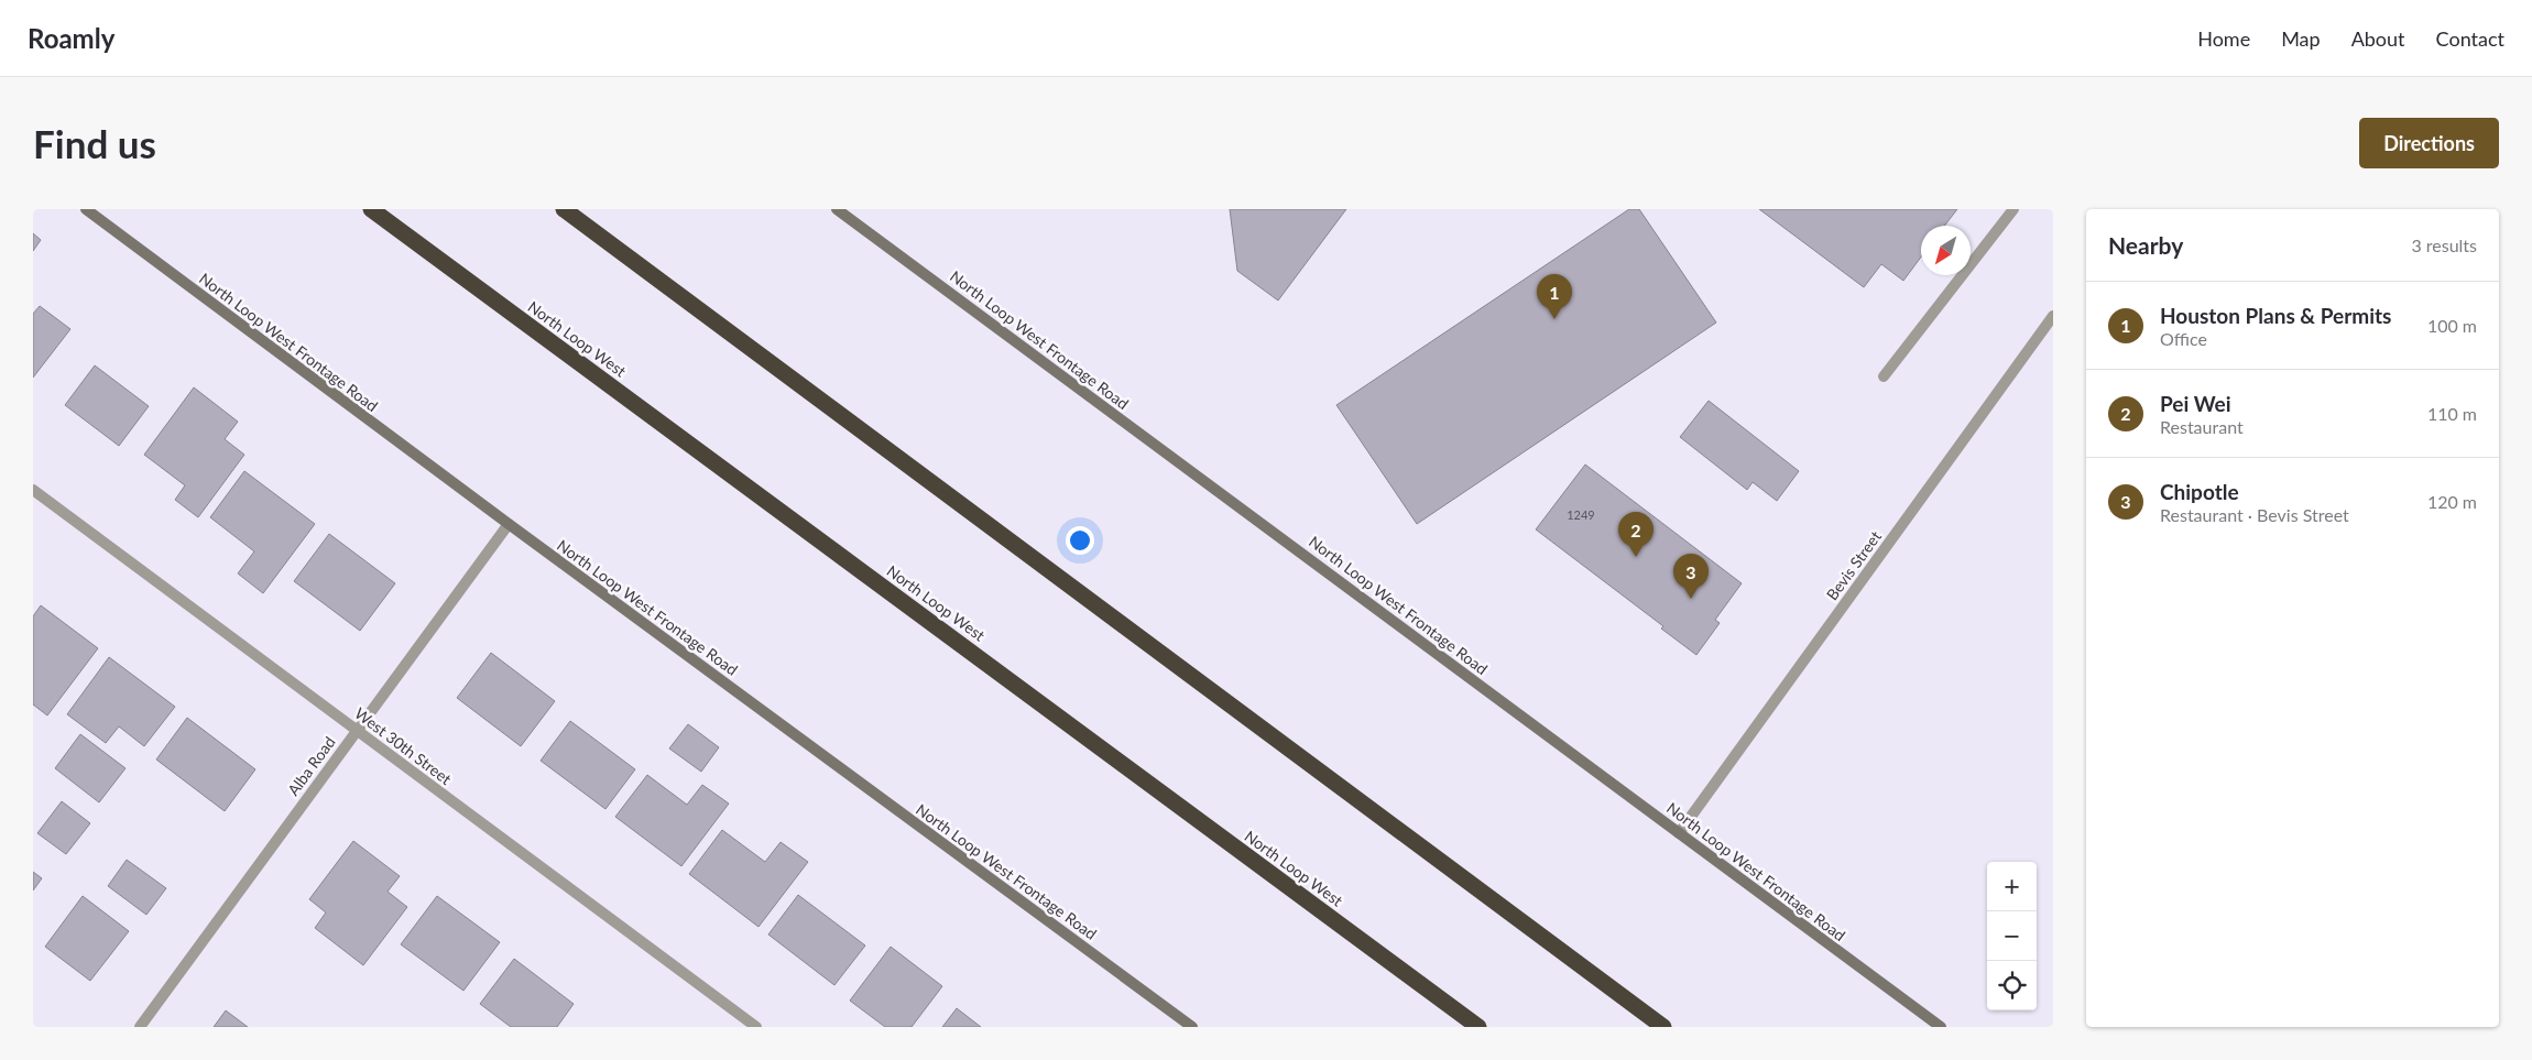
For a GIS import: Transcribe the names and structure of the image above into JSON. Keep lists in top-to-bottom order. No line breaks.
{"streets":{"highway":["North Loop West"],"main road":["North Loop West Frontage Road"],"street":["Bevis Street","West 30th Street","Alba Road"]},"crossings":[["North Loop West Frontage Road","Bevis Street"],["North Loop West Frontage Road","Alba Road"],["West 30th Street","Alba Road"]],"house_numbers":["1249"],"north":"bottom left","page":{"header":"Roamly","nav":["Home","Map","About","Contact"],"buttons":"Directions","title":"Find us","heading":["Nearby","3 results"],"pins":["1","2","3"],"list":[{"mark":"1","name":"Houston Plans & Permits","note":"Office","value":"100 m"},{"mark":"2","name":"Pei Wei","note":"Restaurant","value":"110 m"},{"mark":"3","name":"Chipotle","note":"Restaurant · Bevis Street","value":"120 m"}],"map_buttons":["+","−"]}}
